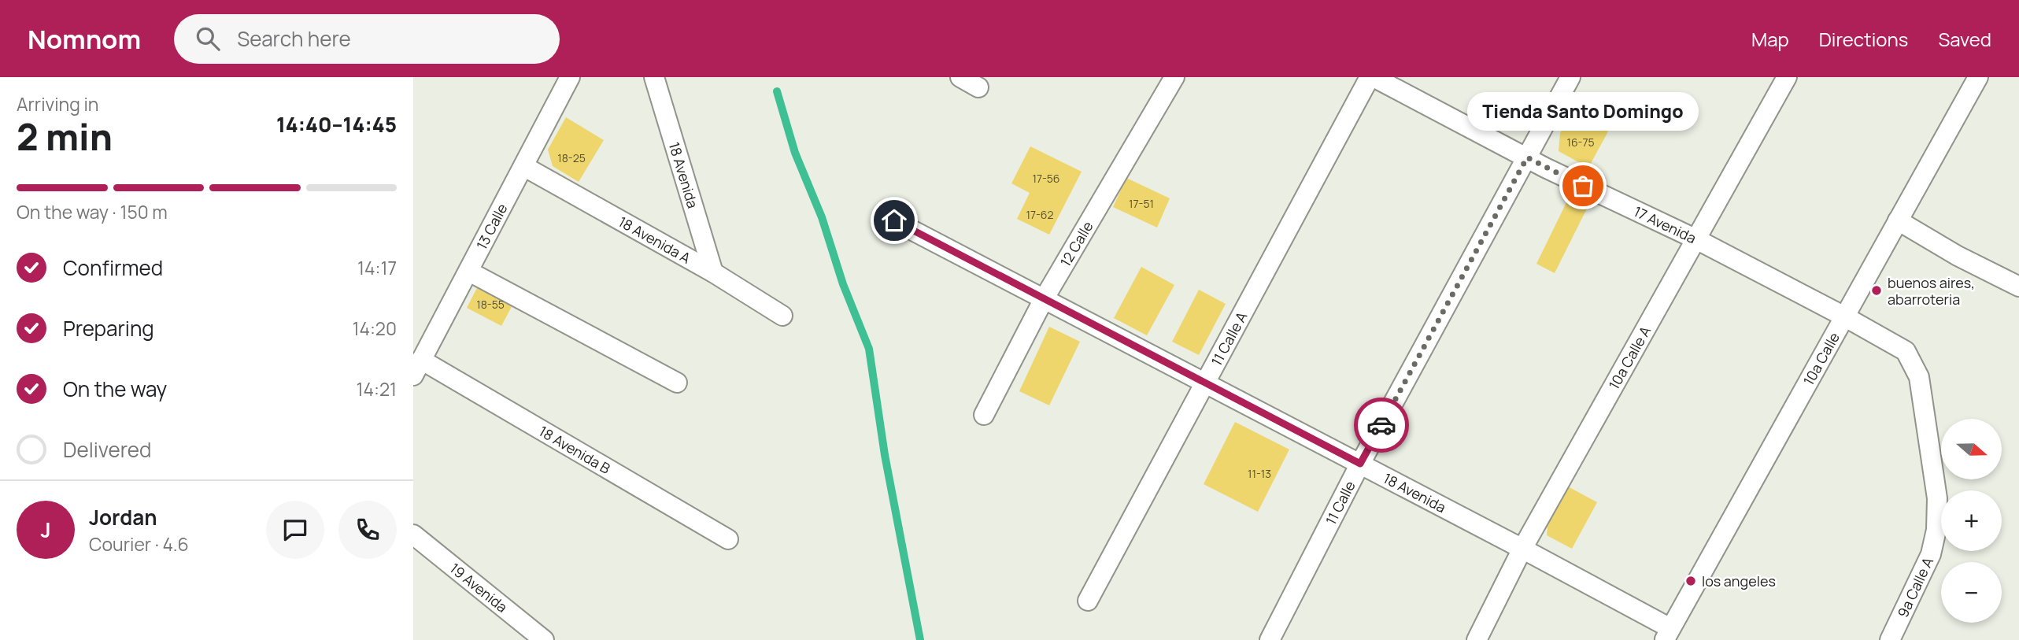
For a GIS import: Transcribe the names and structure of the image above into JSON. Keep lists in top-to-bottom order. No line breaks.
{"streets":{"street":["18 Avenida","17 Avenida","13 Calle","18 Avenida A","12 Calle","11 Calle A","10a Calle A","10a Calle","18 Avenida B","11 Calle","19 Avenida","9a Calle A"]},"crossings":[["18 Avenida","18 Avenida A"],["18 Avenida","12 Calle"],["18 Avenida","11 Calle A"],["18 Avenida","10a Calle A"],["18 Avenida","10a Calle"],["18 Avenida","11 Calle"],["17 Avenida","11 Calle A"],["17 Avenida","10a Calle A"],["17 Avenida","10a Calle"],["17 Avenida","11 Calle"],["17 Avenida","9a Calle A"],["13 Calle","18 Avenida A"],["13 Calle","18 Avenida B"]],"places":["Tienda Santo Domingo","buenos aires, abarroteria","los angeles"],"house_numbers":["16-75","18-25","17-56","17-51","17-62","18-55","11-13"],"north":"right","page":{"header":"Nomnom","search":"Search here","nav":["Map","Directions","Saved"],"heading":["2 min","Arriving in","14:40–14:45"],"panel":["Jordan","Courier · 4.6"],"bubble":"Tienda Santo Domingo","bar":"On the way · 150 m","list":[["Confirmed","14:17"],["Preparing","14:20"],["On the way","14:21"],"Delivered"],"map_buttons":["+","−"],"round":"J"}}
